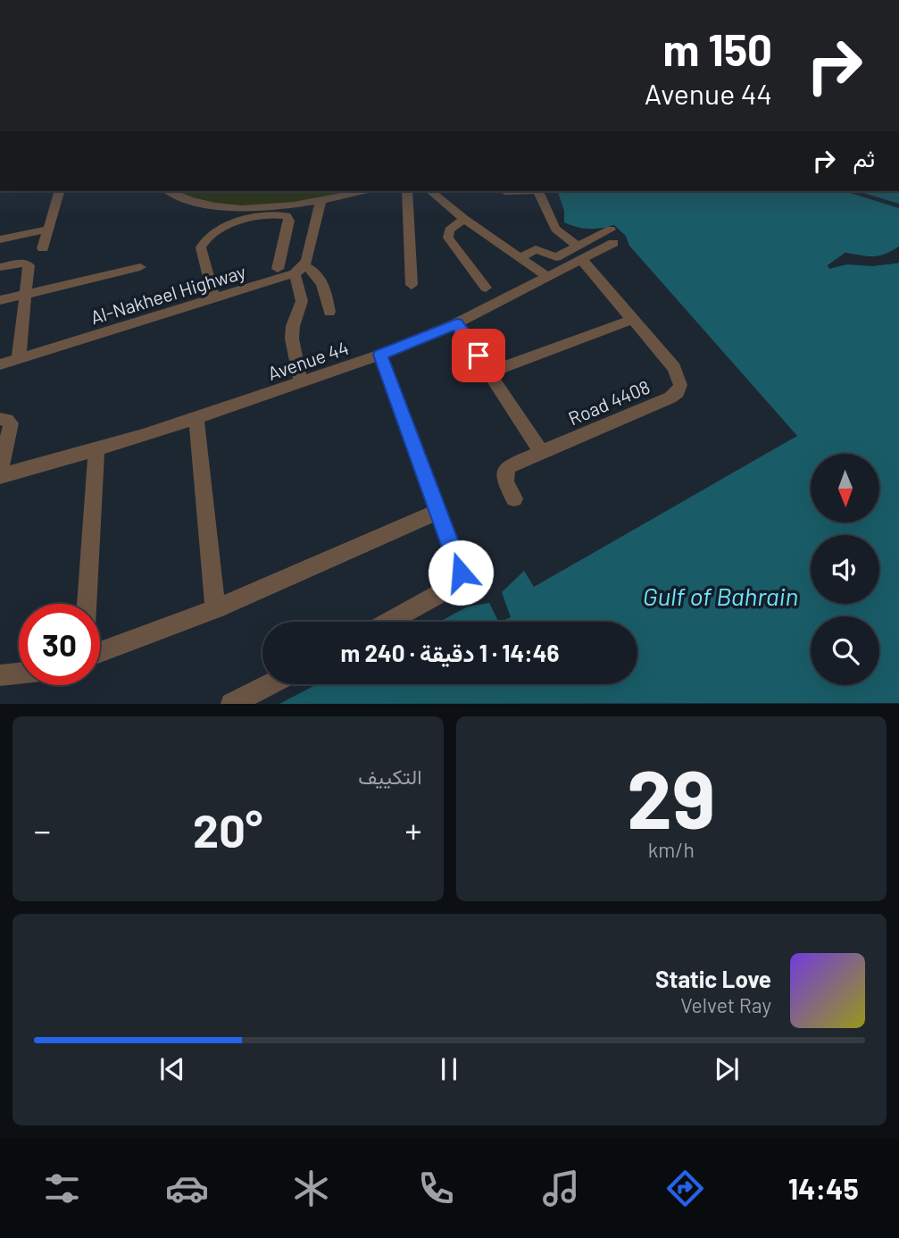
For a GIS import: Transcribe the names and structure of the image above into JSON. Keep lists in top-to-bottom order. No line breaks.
{"streets":{"street":["Al-Nakheel Highway","Avenue 44","Road 4408"]},"crossings":[["Avenue 44","Road 4408"]],"water":["Gulf of Bahrain"],"north":"bottom","page":{"turn":["150 m","Avenue 44"],"then":"ثم","limit":"30","trip":"14:46 · 1 دقيقة · 240 m","tile":[["29","km/h"],"التكييف"],"heat":["−","20°","+"],"song":["Static Love","Velvet Ray"],"tabs":"14:45"}}
